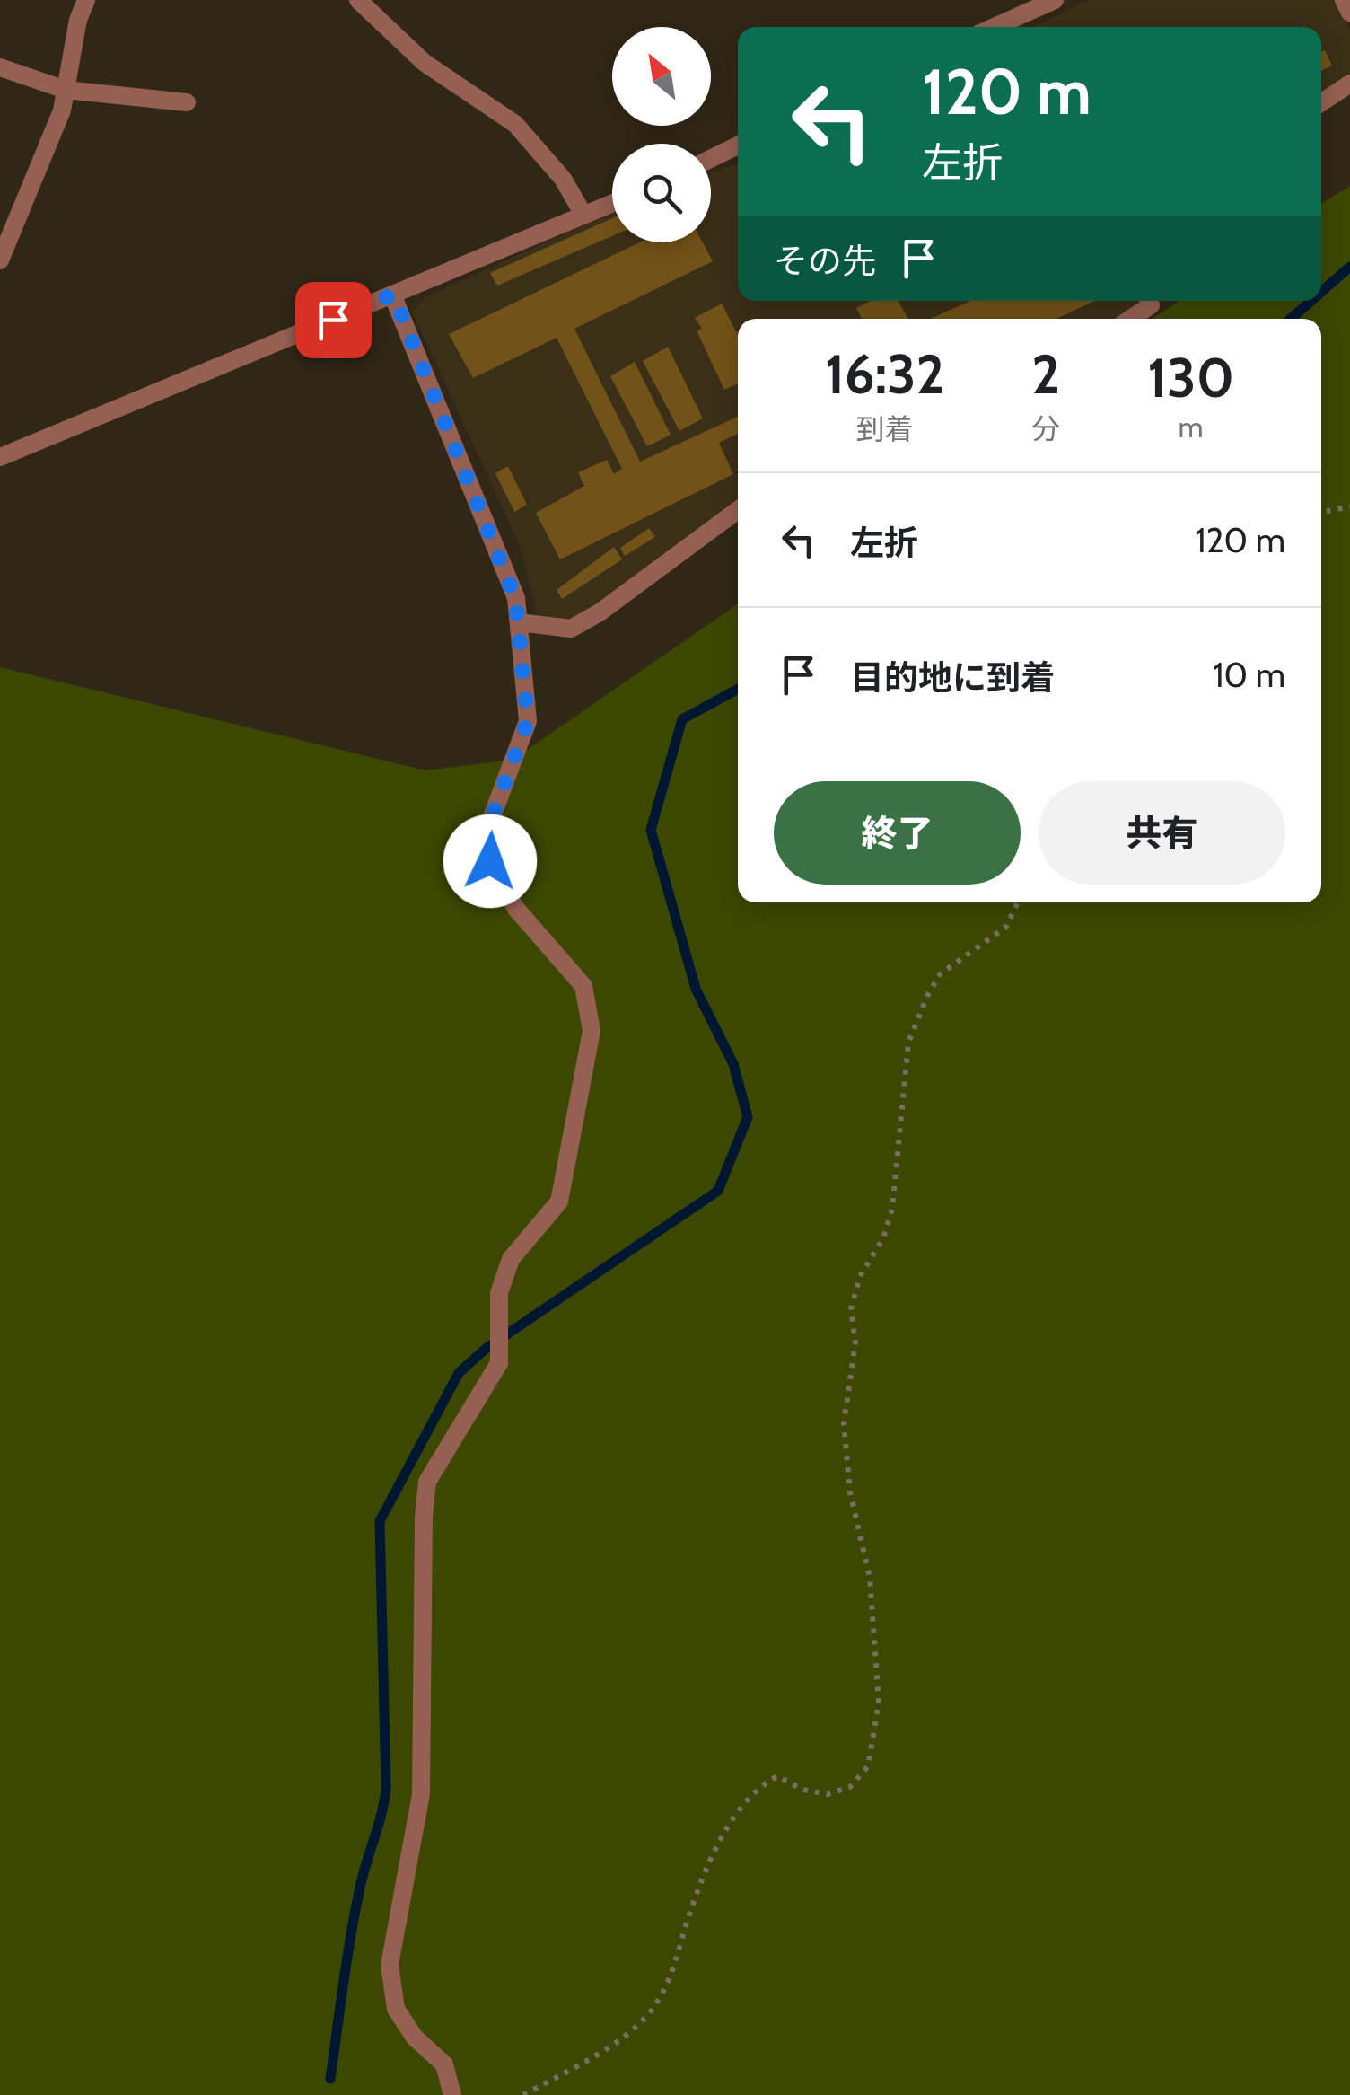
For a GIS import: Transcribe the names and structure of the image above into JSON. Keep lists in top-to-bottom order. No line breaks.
{"north":"top left","page":{"turn":["120 m","左折"],"then":"その先","eta":["16:32","到着","2","分","130","m"],"list":[{"name":"左折","value":"120 m"},{"name":"目的地に到着","value":"10 m"}],"buttons":["終了","共有"]}}
